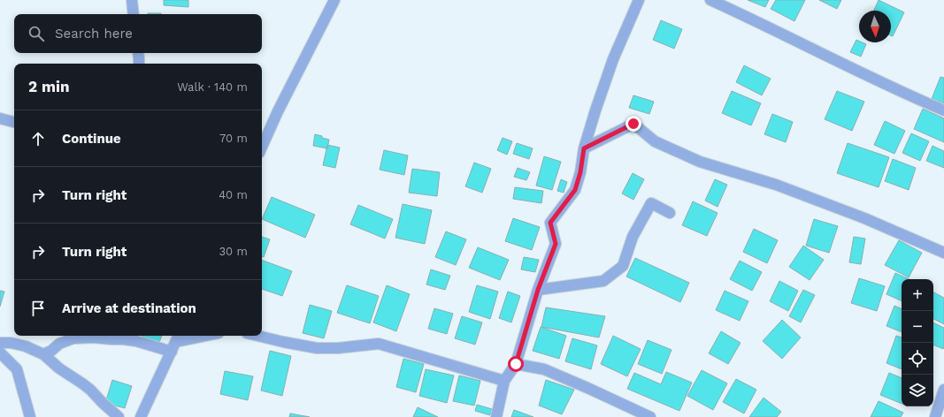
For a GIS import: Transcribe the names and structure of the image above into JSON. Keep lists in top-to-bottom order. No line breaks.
{"north":"bottom","page":{"search":"Search here","heading":["2 min","Walk · 140 m"],"list":[["Continue","70 m"],["Turn right","40 m"],["Turn right","30 m"],"Arrive at destination"],"map_buttons":["+","−"]}}
